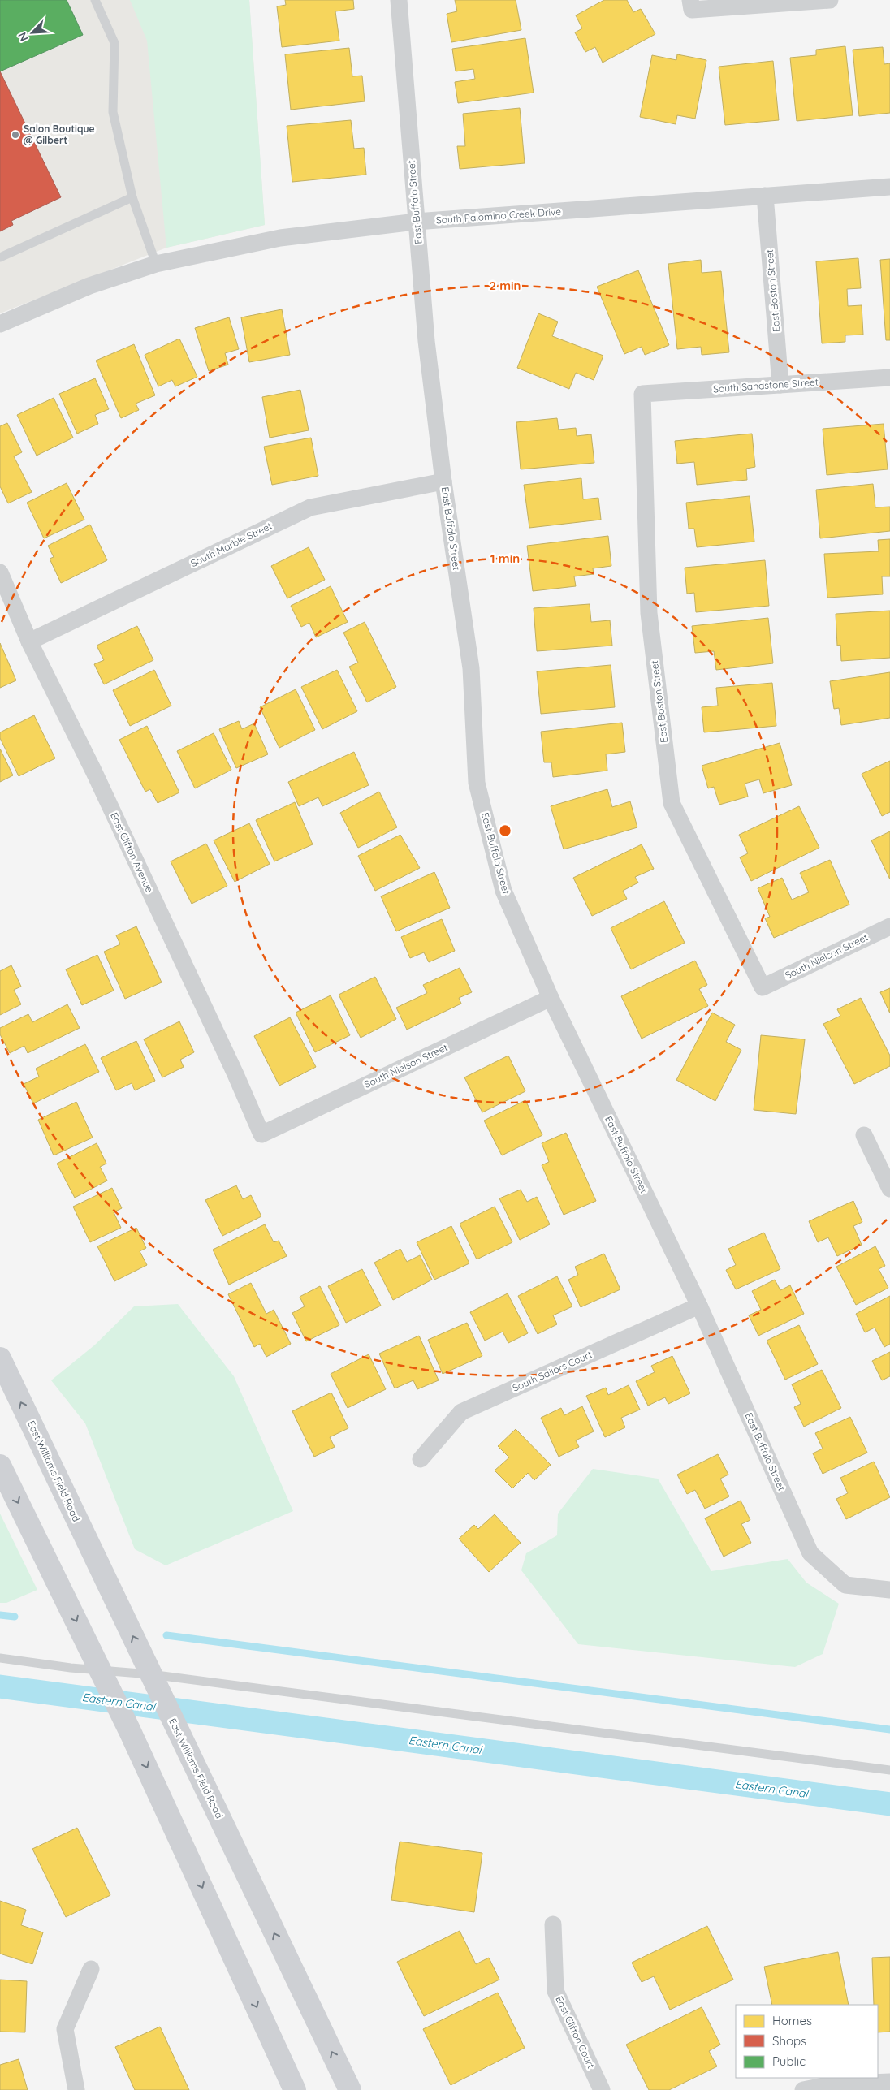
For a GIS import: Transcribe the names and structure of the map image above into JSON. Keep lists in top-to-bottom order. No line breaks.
{"streets":{"main road":["East Williams Field Road"],"street":["East Buffalo Street","South Palomino Creek Drive","East Boston Street","South Sandstone Street","South Marble Street","East Clifton Avenue","South Nielson Street","South Sailors Court","East Clifton Court"]},"crossings":[["East Buffalo Street","South Palomino Creek Drive"],["East Buffalo Street","South Marble Street"],["East Buffalo Street","South Nielson Street"],["East Buffalo Street","South Sailors Court"],["South Palomino Creek Drive","East Boston Street"],["East Boston Street","South Sandstone Street"],["East Boston Street","South Nielson Street"],["South Marble Street","East Clifton Avenue"],["East Clifton Avenue","South Nielson Street"]],"water":["Eastern Canal"],"places":["Salon Boutique @ Gilbert"],"legend":["Homes","Shops","Public"],"north":"bottom left","rings":["2 min","1 min"]}
